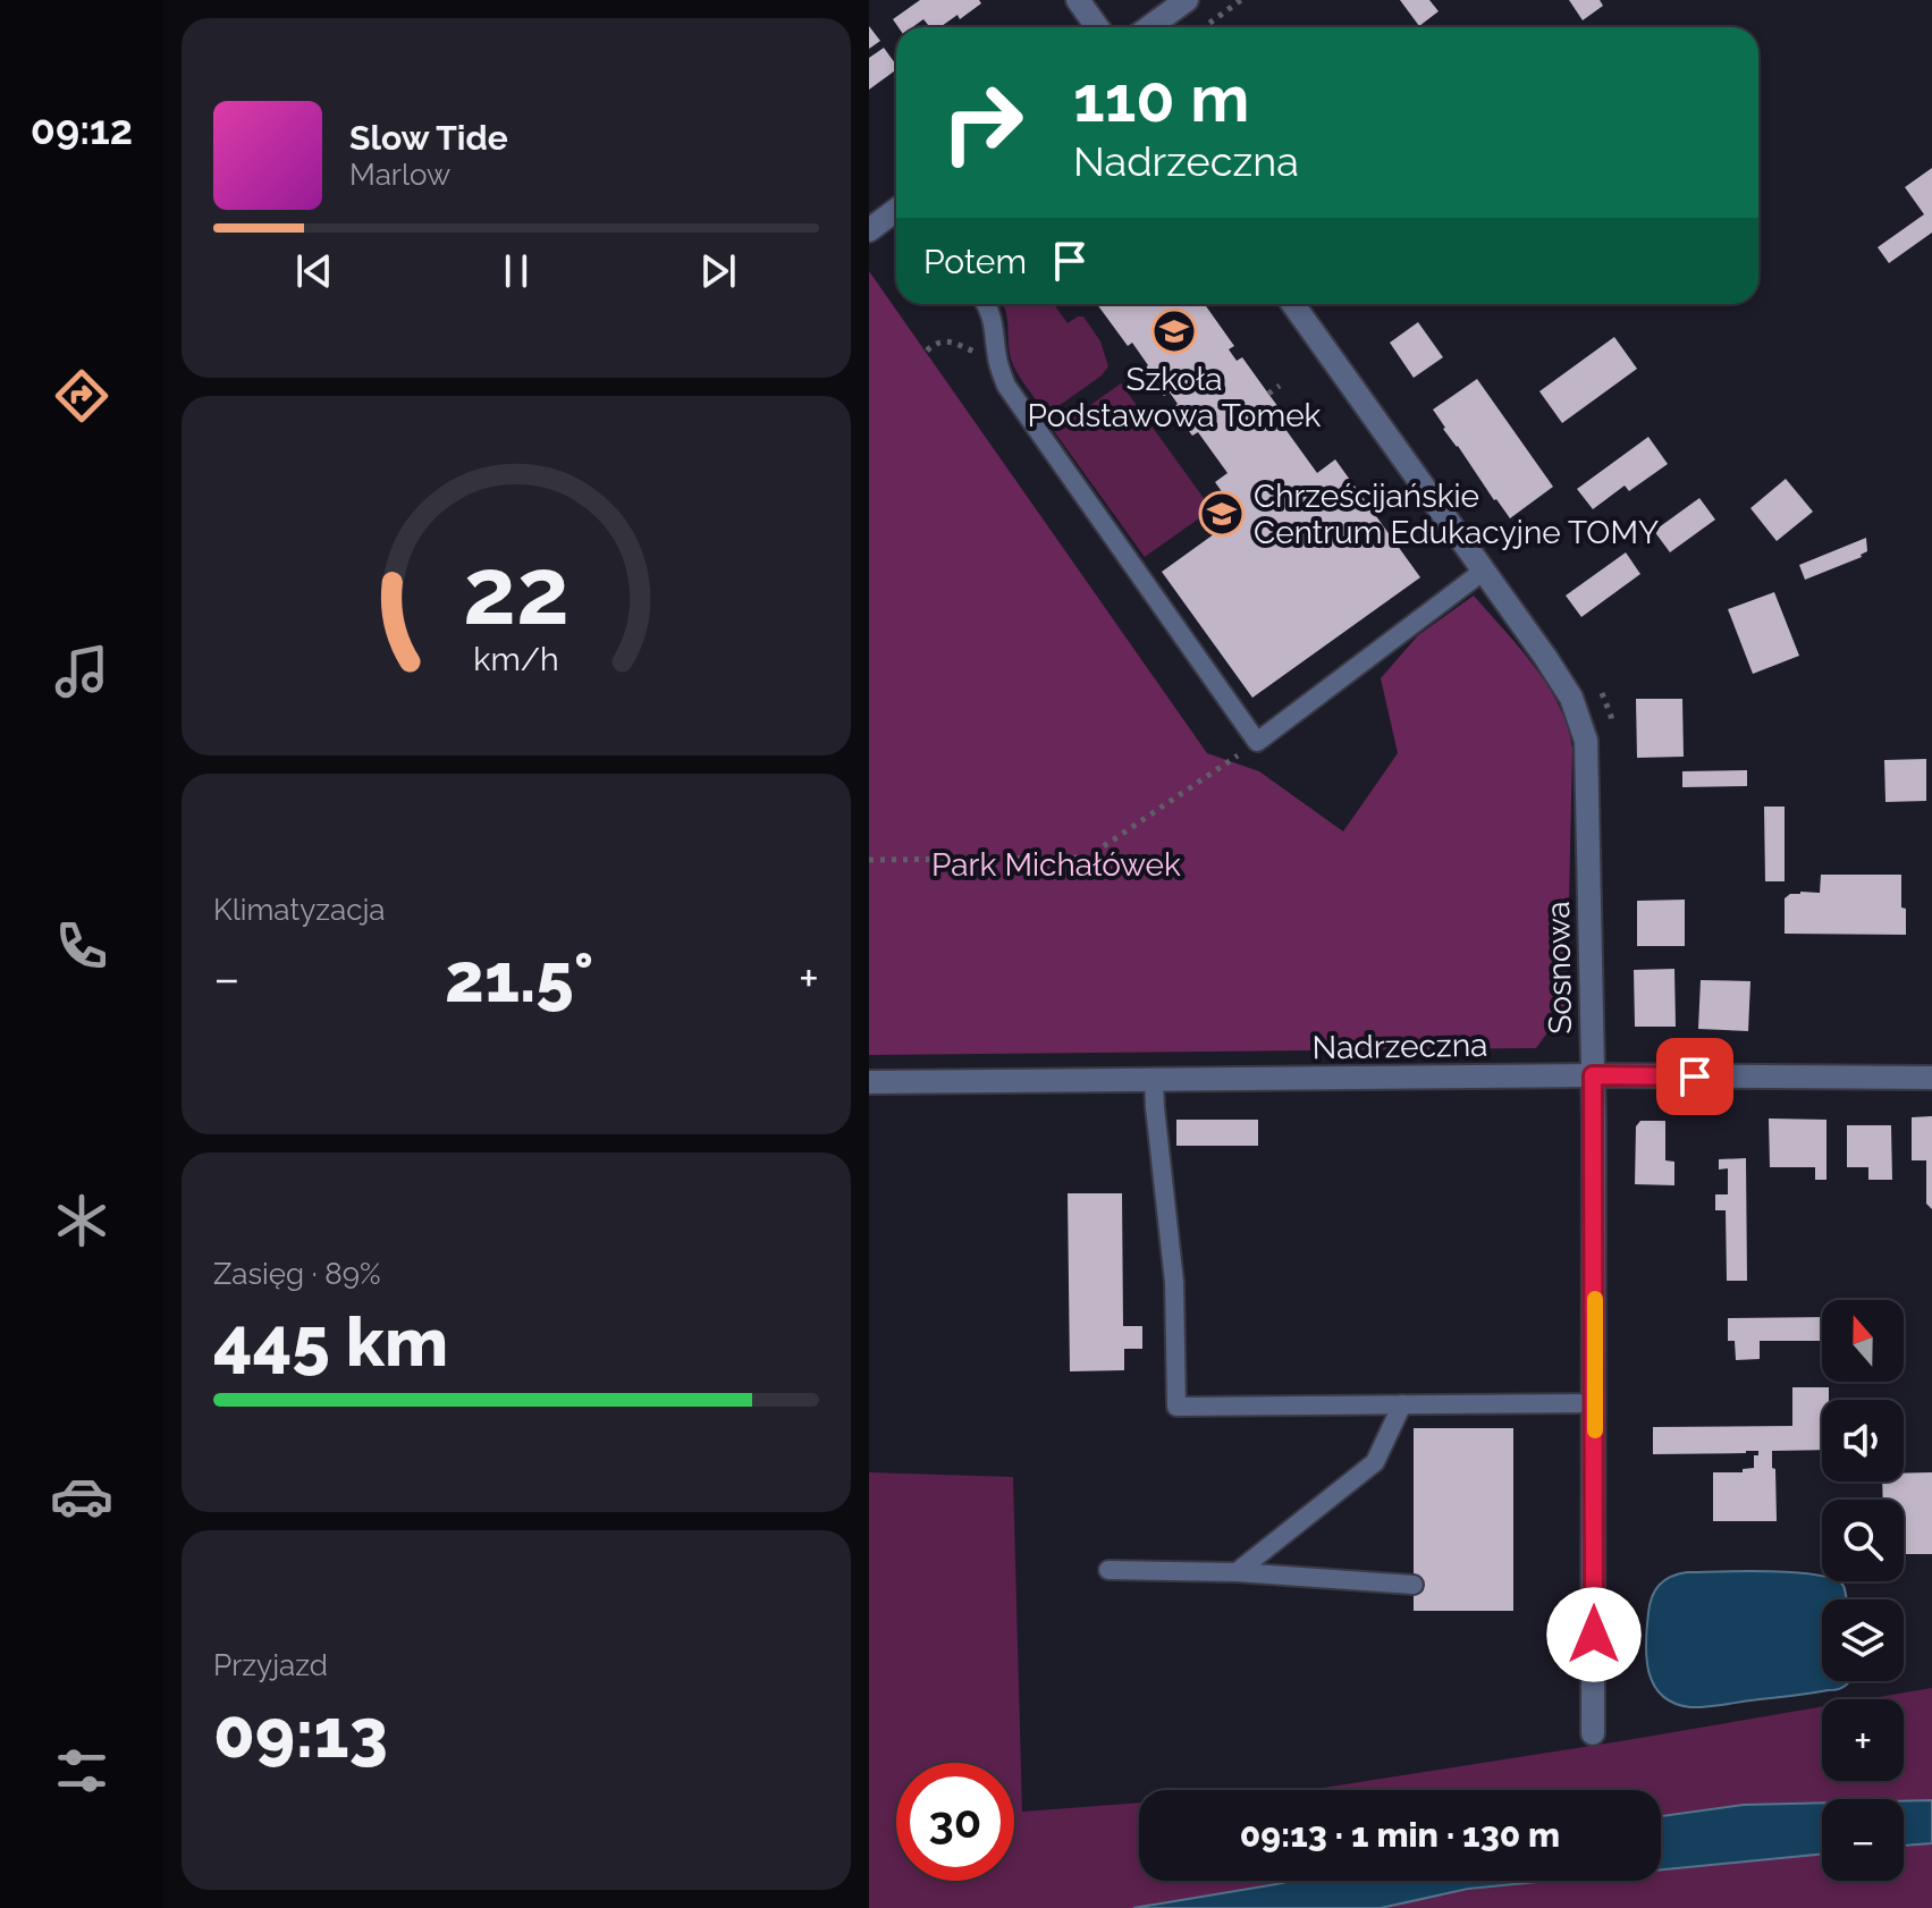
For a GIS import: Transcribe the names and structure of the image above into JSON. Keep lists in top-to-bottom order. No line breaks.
{"streets":{"street":["Sosnowa","Nadrzeczna"]},"crossings":[["Sosnowa","Nadrzeczna"]],"parks":["Park Michałówek"],"places":{"school or university":["Szkoła Podstawowa Tomek","Chrześcijańskie Centrum Edukacyjne TOMY"]},"north":"top","page":{"tabs":"09:12","turn":["110 m","Nadrzeczna"],"song":["Slow Tide","Marlow"],"then":"Potem","tile":["Klimatyzacja",["Zasięg · 89%","445 km"],["Przyjazd","09:13"]],"heat":["−","21.5°","+"],"map_buttons":["+","−"],"limit":"30","trip":"09:13 · 1 min · 130 m","gauge":["22","km/h"]}}
